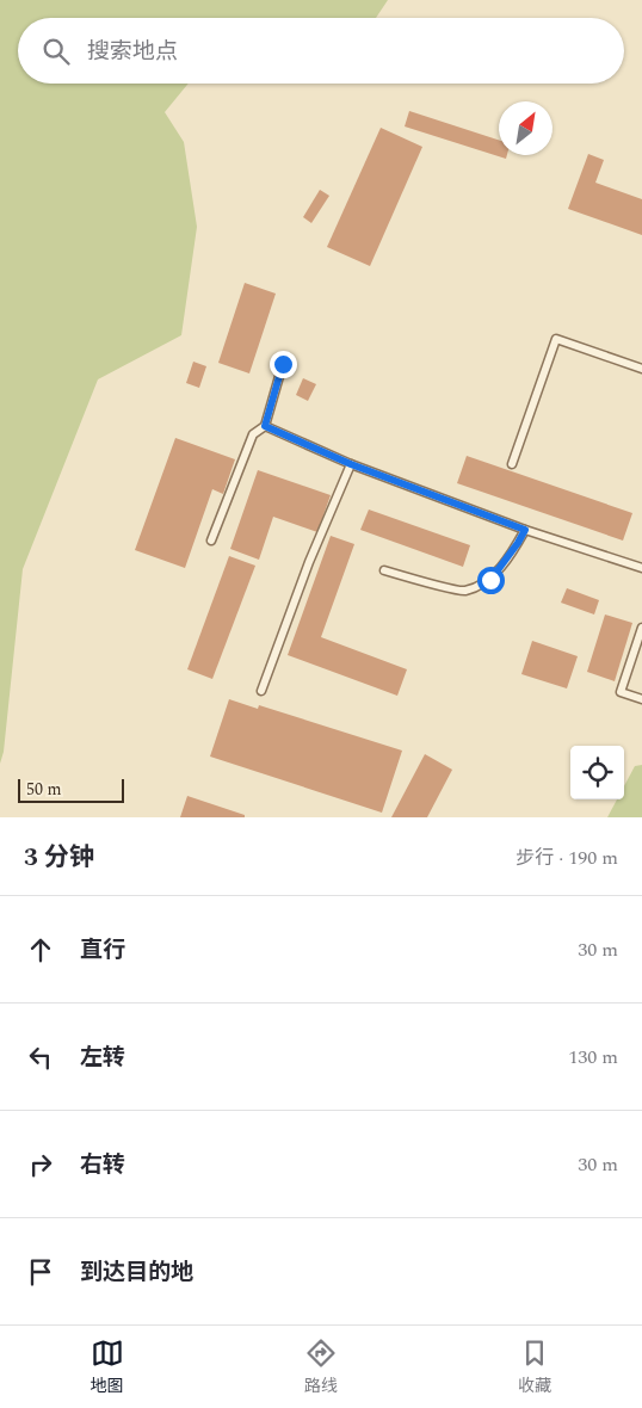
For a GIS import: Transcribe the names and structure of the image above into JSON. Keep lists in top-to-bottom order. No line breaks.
{"scale_bar":"50 m","north":"top right","page":{"search":"搜索地点","scale":"50 m","heading":["3 分钟","步行 · 190 m"],"list":[["直行","30 m"],["左转","130 m"],["右转","30 m"],"到达目的地"],"nav":["地图","路线","收藏"]}}
